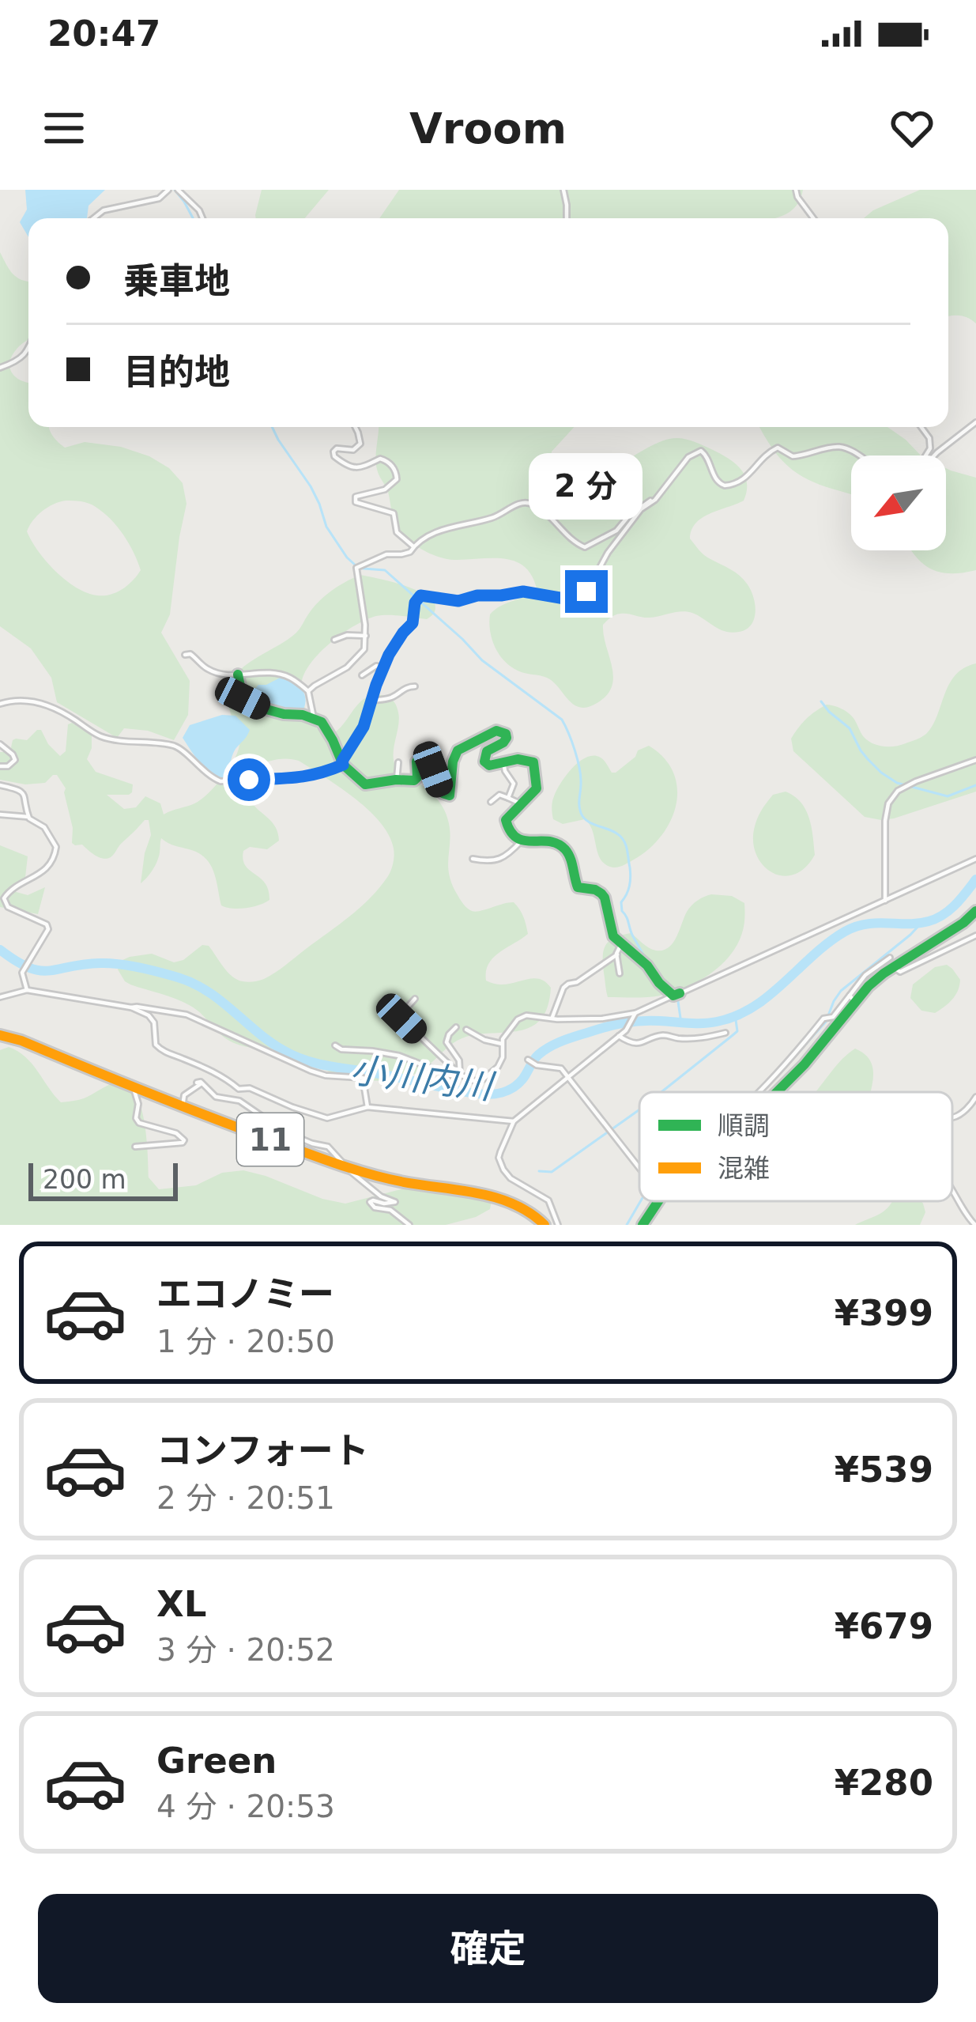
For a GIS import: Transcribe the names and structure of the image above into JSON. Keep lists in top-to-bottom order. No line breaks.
{"streets":{"main road":["11"]},"water":["小川内川"],"legend":["順調","混雑"],"scale_bar":"200 m","north":"bottom left","page":{"status":"20:47","header":"Vroom","banner":["乗車地","目的地"],"bubble":"2 分","scale":"200 m","list":[{"name":"エコノミー","note":"1 分 · 20:50","value":"¥399"},{"name":"コンフォート","note":"2 分 · 20:51","value":"¥539"},{"name":"XL","note":"3 分 · 20:52","value":"¥679"},{"name":"Green","note":"4 分 · 20:53","value":"¥280"}],"buttons":"確定"}}
